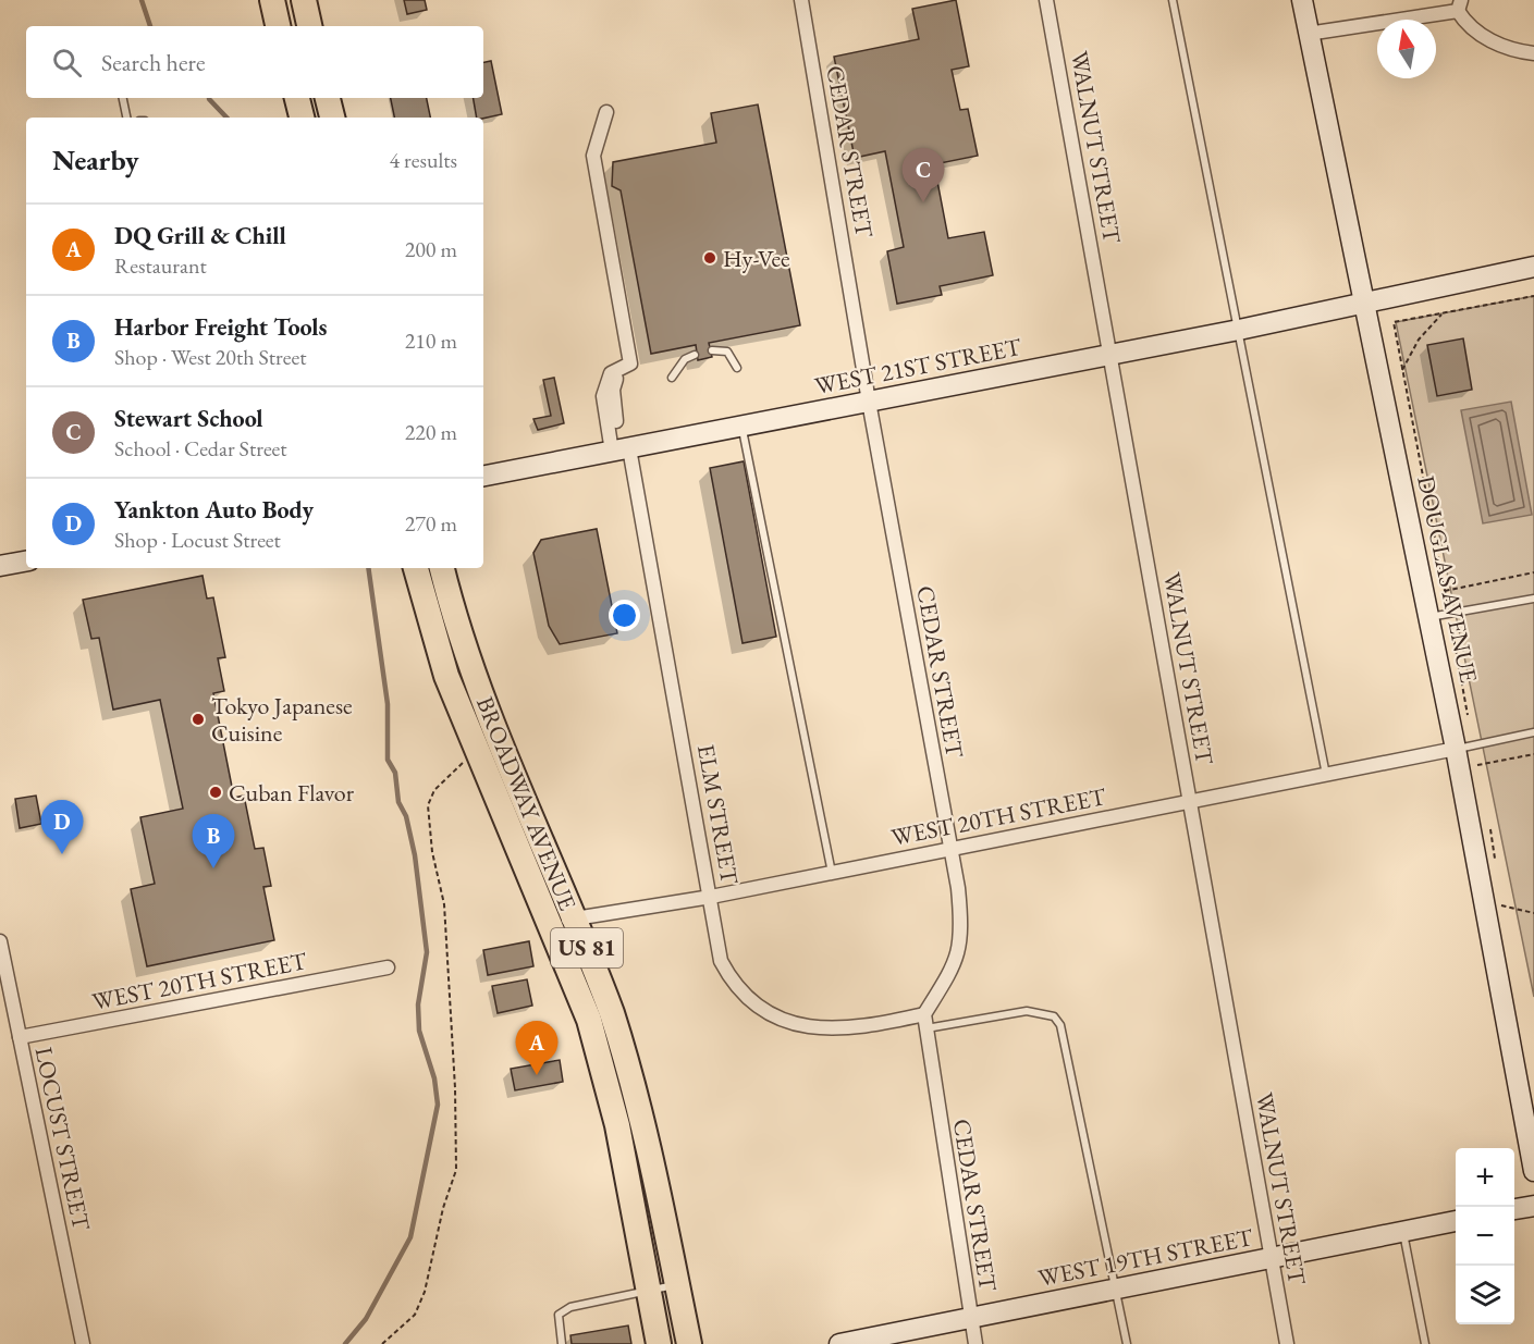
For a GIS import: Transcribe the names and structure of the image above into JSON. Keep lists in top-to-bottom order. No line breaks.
{"streets":{"highway":["BROADWAY AVENUE","US 81"],"street":["WALNUT STREET","CEDAR STREET","WEST 21ST STREET","DOUGLAS AVENUE","ELM STREET","WEST 20TH STREET","LOCUST STREET","WEST 19TH STREET"]},"crossings":[["WALNUT STREET","WEST 21ST STREET"],["WALNUT STREET","WEST 20TH STREET"],["WALNUT STREET","WEST 19TH STREET"],["CEDAR STREET","WEST 21ST STREET"],["CEDAR STREET","ELM STREET"],["CEDAR STREET","WEST 20TH STREET"],["CEDAR STREET","WEST 19TH STREET"],["WEST 21ST STREET","DOUGLAS AVENUE"],["WEST 21ST STREET","ELM STREET"],["DOUGLAS AVENUE","WEST 20TH STREET"],["BROADWAY AVENUE","WEST 20TH STREET"],["ELM STREET","WEST 20TH STREET"],["WEST 20TH STREET","LOCUST STREET"]],"places":["Hy-Vee","Tokyo Japanese Cuisine","Cuban Flavor"],"north":"top","page":{"search":"Search here","heading":["Nearby","4 results"],"pins":["C","D","B","A"],"list":[{"mark":"A","name":"DQ Grill & Chill","note":"Restaurant","value":"200 m"},{"mark":"B","name":"Harbor Freight Tools","note":"Shop · West 20th Street","value":"210 m"},{"mark":"C","name":"Stewart School","note":"School · Cedar Street","value":"220 m"},{"mark":"D","name":"Yankton Auto Body","note":"Shop · Locust Street","value":"270 m"}],"map_buttons":["+","−"]}}
